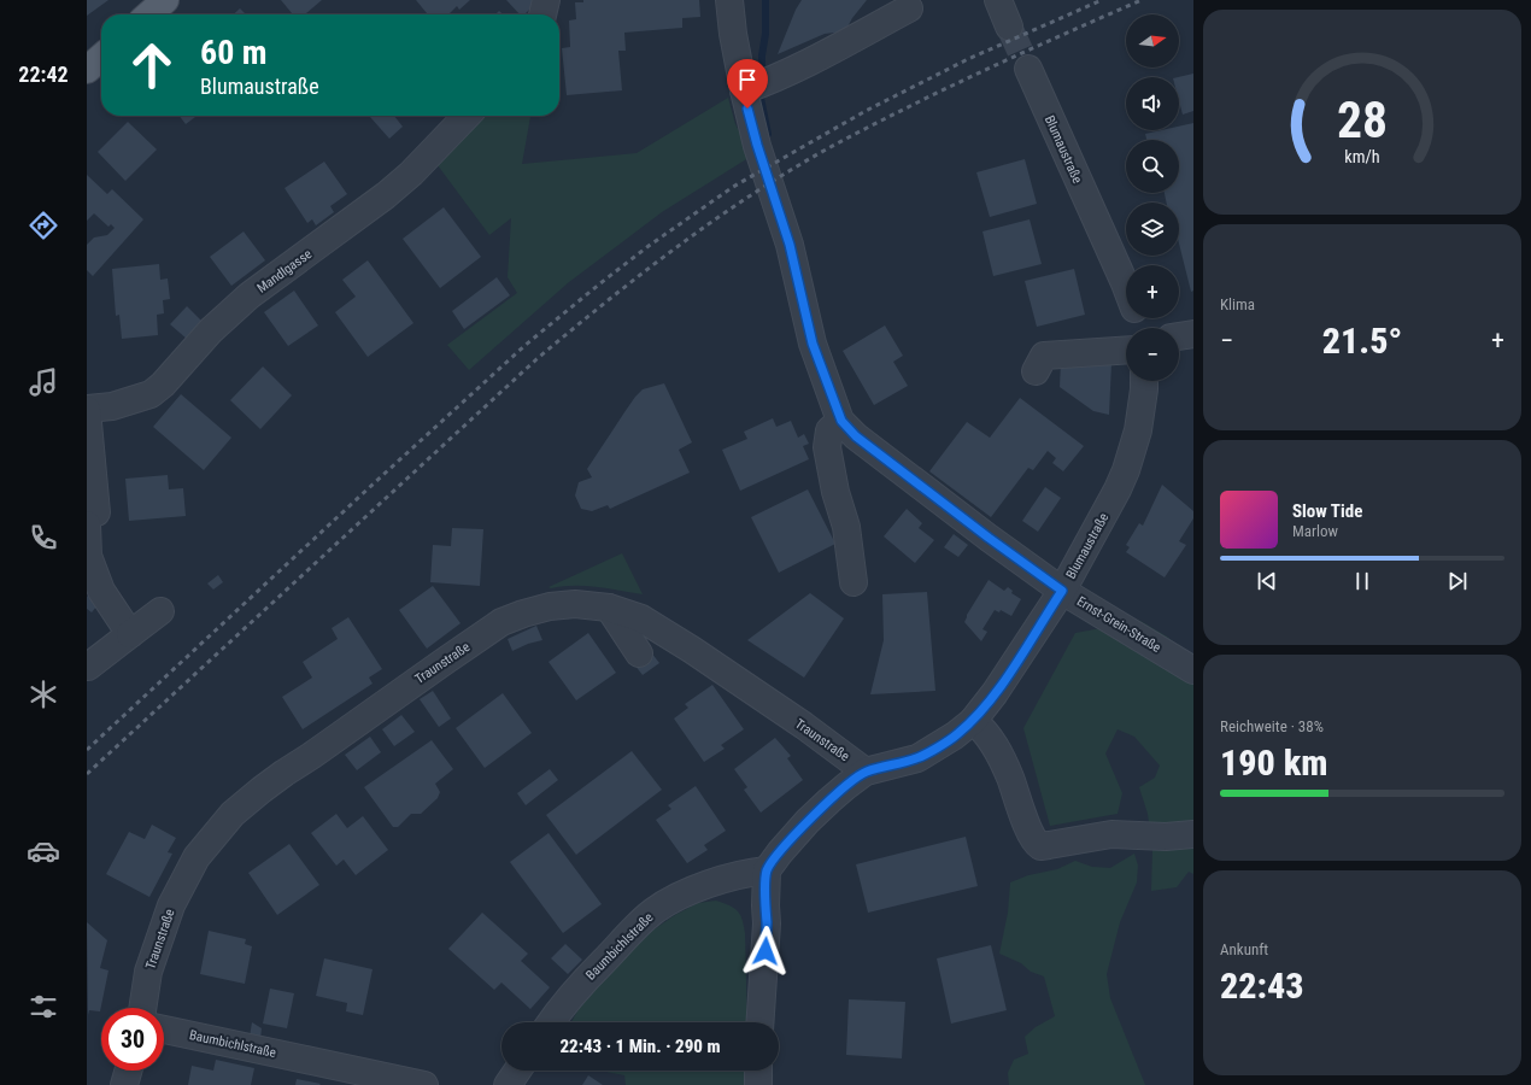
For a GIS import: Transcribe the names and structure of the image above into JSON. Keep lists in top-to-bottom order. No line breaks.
{"streets":{"street":["Blumaustraße","Mandlgasse","Ernst-Grein-Straße","Traunstraße","Baumbichlstraße"]},"crossings":[["Blumaustraße","Ernst-Grein-Straße"],["Blumaustraße","Traunstraße"]],"north":"right","page":{"tabs":"22:42","map_buttons":["+","−"],"turn":["60 m","Blumaustraße"],"tile":["Klima",["Reichweite · 38%","190 km"],["Ankunft","22:43"]],"heat":["−","21.5°","+"],"song":["Slow Tide","Marlow"],"limit":"30","trip":"22:43 · 1 Min. · 290 m","gauge":["28","km/h"]}}
